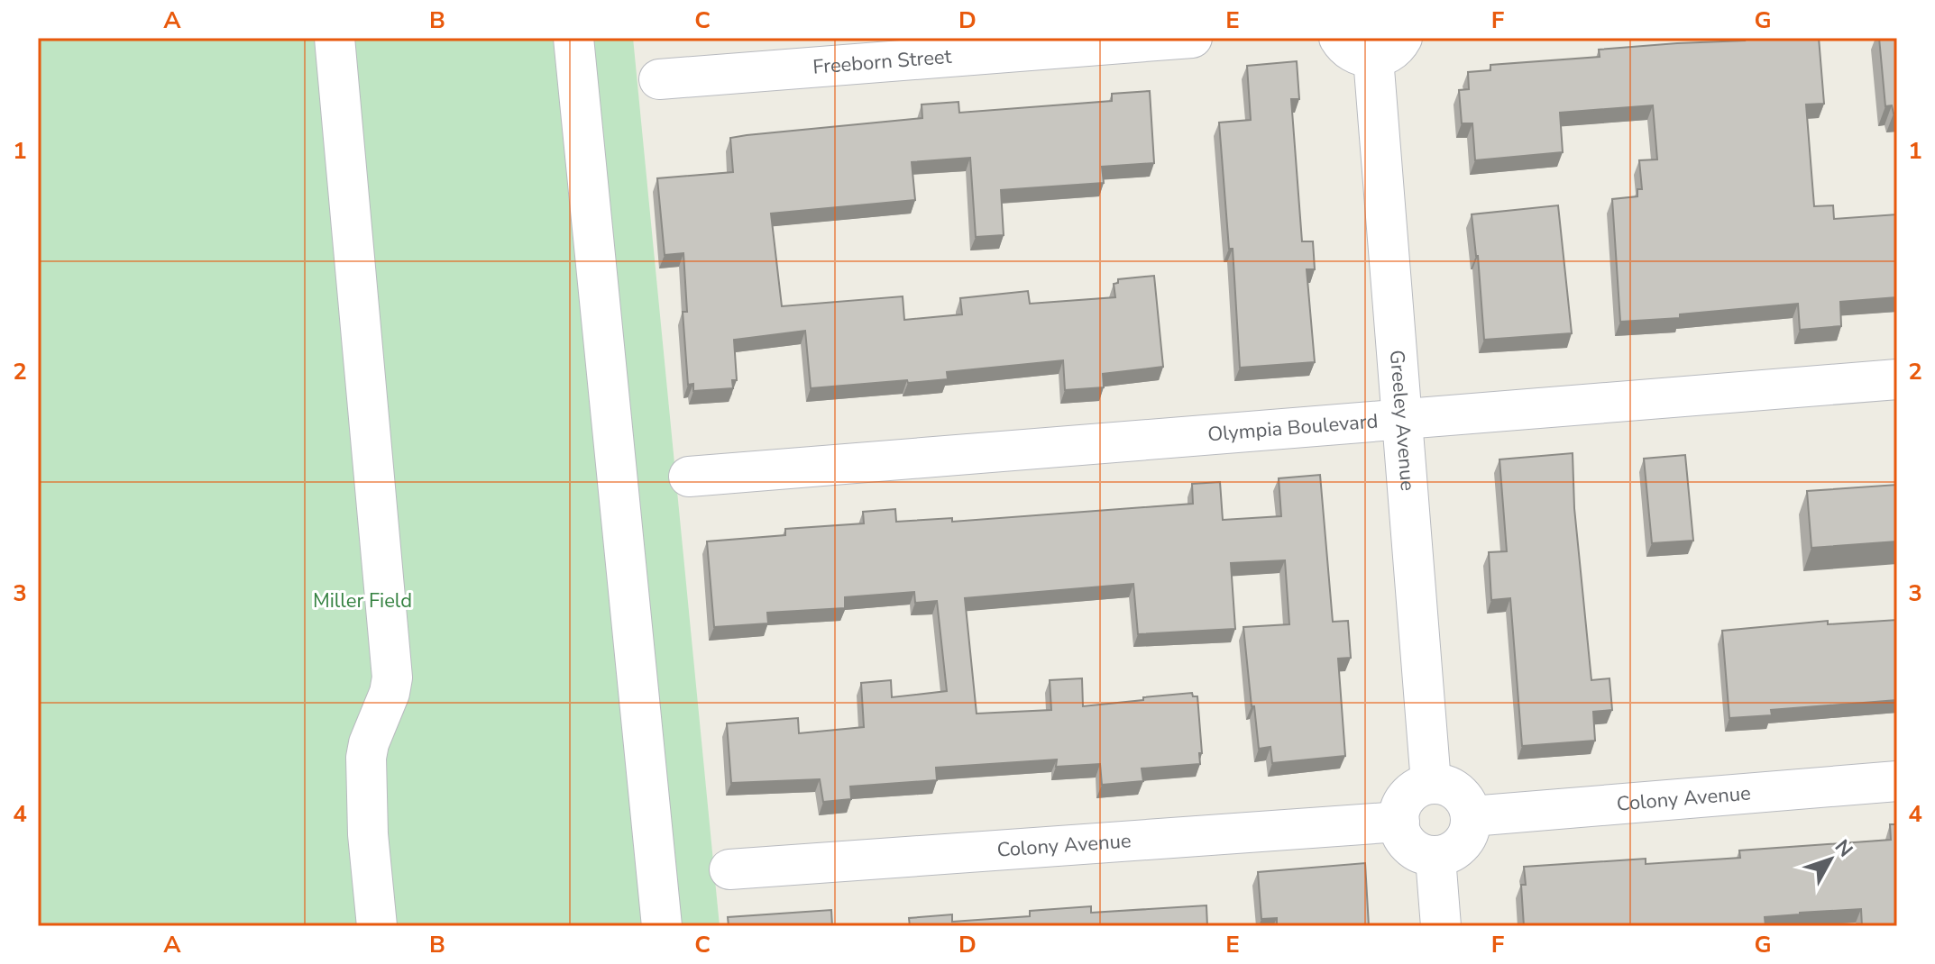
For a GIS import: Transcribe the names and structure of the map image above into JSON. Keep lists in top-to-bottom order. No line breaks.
{"streets":{"street":["Freeborn Street","Greeley Avenue","Olympia Boulevard","Colony Avenue"]},"crossings":[["Greeley Avenue","Olympia Boulevard"],["Greeley Avenue","Colony Avenue"]],"parks":["Miller Field"],"north":"top right","grid":{"columns":["A","B","C","D","E","F","G"],"rows":["1","2","3","4"]}}
